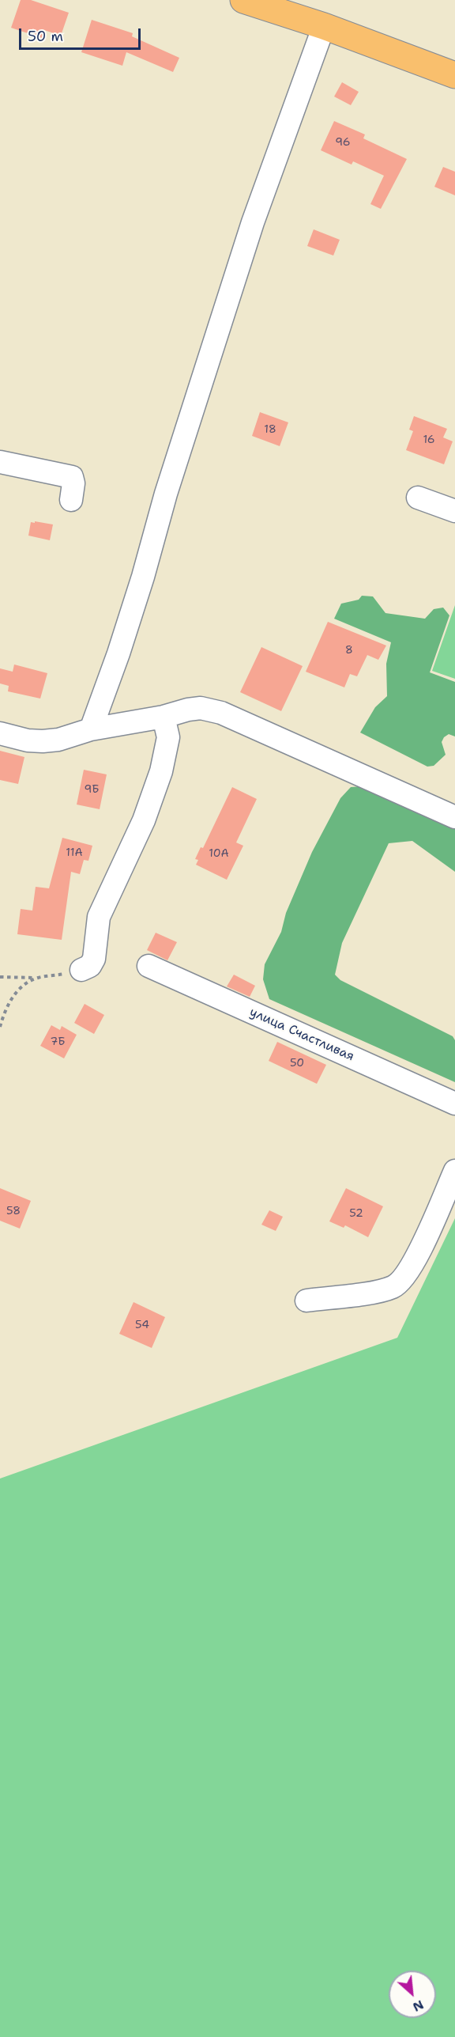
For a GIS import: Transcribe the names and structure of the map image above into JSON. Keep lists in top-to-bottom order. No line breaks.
{"streets":{"lane":["улица Счастливая"]},"house_numbers":["96","18","16","8","9Б","11А","10А","7Б","50","58","52","54"],"scale_bar":"50 m","north":"bottom right"}
